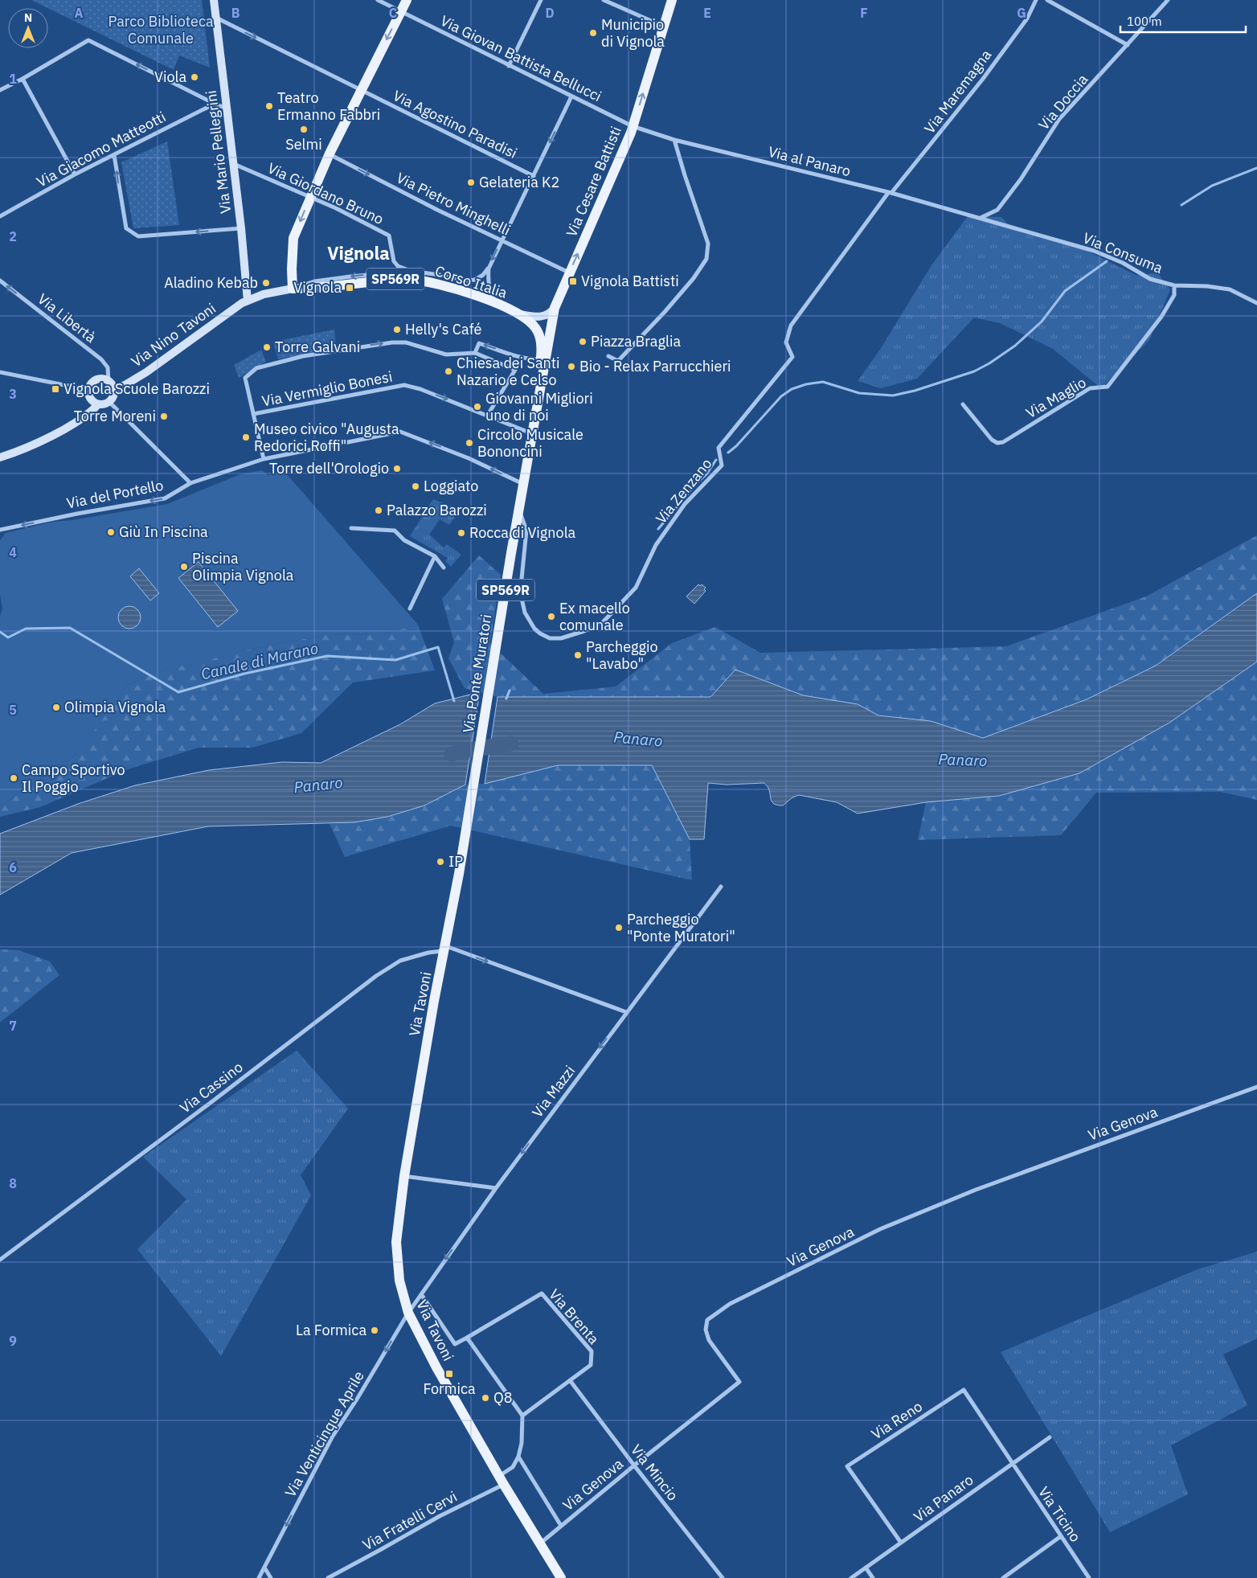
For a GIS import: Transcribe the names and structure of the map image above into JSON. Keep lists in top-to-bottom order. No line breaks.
{"streets":{"main road":["Via Mario Pellegrini","Via Cesare Battisti","SP569R","Corso Italia","Via Nino Tavoni","Via Ponte Muratori","Via Tavoni"],"street":["Via Giovan Battista Bellucci","Via Maremagna","Via Doccia","Via Agostino Paradisi","Via Giacomo Matteotti","Via al Panaro","Via Giordano Bruno","Via Pietro Minghelli","Via Consuma","Via Libertà","Via Vermiglio Bonesi","Via Maglio","Via Zenzano","Via del Portello","Via Cassino","Via Mazzi","Via Genova","Via Brenta","Via Reno","Via Venticinque Aprile","Via Mincio","Via Panaro","Via Ticino","Via Fratelli Cervi"]},"crossings":[["Via Giovan Battista Bellucci","Via al Panaro"],["Via Giovan Battista Bellucci","Via Cesare Battisti"],["Via Maremagna","Via al Panaro"],["Via Maremagna","Via Zenzano"],["Via Doccia","Via al Panaro"],["Via Doccia","Via Consuma"],["Via Agostino Paradisi","Via Mario Pellegrini"],["Via Giacomo Matteotti","Via Mario Pellegrini"],["Via Mario Pellegrini","Via Giordano Bruno"],["Via Mario Pellegrini","Corso Italia"],["Via Mario Pellegrini","Via Nino Tavoni"],["Via al Panaro","Via Cesare Battisti"],["Via al Panaro","Via Consuma"],["Via al Panaro","Via Zenzano"],["Via Cesare Battisti","Via Pietro Minghelli"],["Via Cesare Battisti","Corso Italia"],["Via Cesare Battisti","Via Ponte Muratori"],["Via Giordano Bruno","Corso Italia"],["Via Consuma","Via Maglio"],["Corso Italia","Via Nino Tavoni"],["Corso Italia","Via Ponte Muratori"],["Via Libertà","Via Nino Tavoni"],["Via Libertà","Via del Portello"],["Via Nino Tavoni","Via del Portello"],["Via Zenzano","Via Ponte Muratori"],["Via Ponte Muratori","Via Tavoni"],["Via Tavoni","Via Cassino"],["Via Tavoni","Via Mazzi"],["Via Tavoni","Via Genova"],["Via Tavoni","Via Venticinque Aprile"],["Via Tavoni","Via Fratelli Cervi"],["Via Mazzi","Via Venticinque Aprile"],["Via Genova","Via Mincio"],["Via Brenta","Via Mincio"],["Via Reno","Via Panaro"],["Via Reno","Via Ticino"],["Via Panaro","Via Ticino"]],"one_way":["Via Agostino Paradisi","Via Cesare Battisti","Via Pietro Minghelli","Via Libertà","Via Vermiglio Bonesi","Via del Portello","Via Mazzi","Via Venticinque Aprile"],"districts":["Vignola"],"water":["Canale di Marano","Panaro"],"parks":["Parco Biblioteca Comunale"],"places":{"other":["Municipio di Vignola","Viola","Teatro Ermanno Fabbri","Selmi","Gelateria K2","Aladino Kebab","Helly's Café","Piazza Braglia","Torre Galvani","Bio - Relax Parrucchieri","Chiesa dei Santi Nazario e Celso","Giovanni Migliori uno di noi","Torre Moreni","Museo civico \"Augusta Redorici Roffi\"","Circolo Musicale Bononcini","Torre dell'Orologio","Loggiato","Palazzo Barozzi","Giù In Piscina","Rocca di Vignola","Piscina Olimpia Vignola","Ex macello comunale","Parcheggio \"Lavabo\"","Olimpia Vignola","Campo Sportivo Il Poggio","IP","Parcheggio \"Ponte Muratori\"","La Formica","Q8"],"transit":["Vignola Battisti","Vignola","Vignola Scuole Barozzi","Formica"]},"scale_bar":"100 m","north":"top","grid":{"columns":["A","B","C","D","E","F","G"],"rows":["1","2","3","4","5","6","7","8","9"]}}
